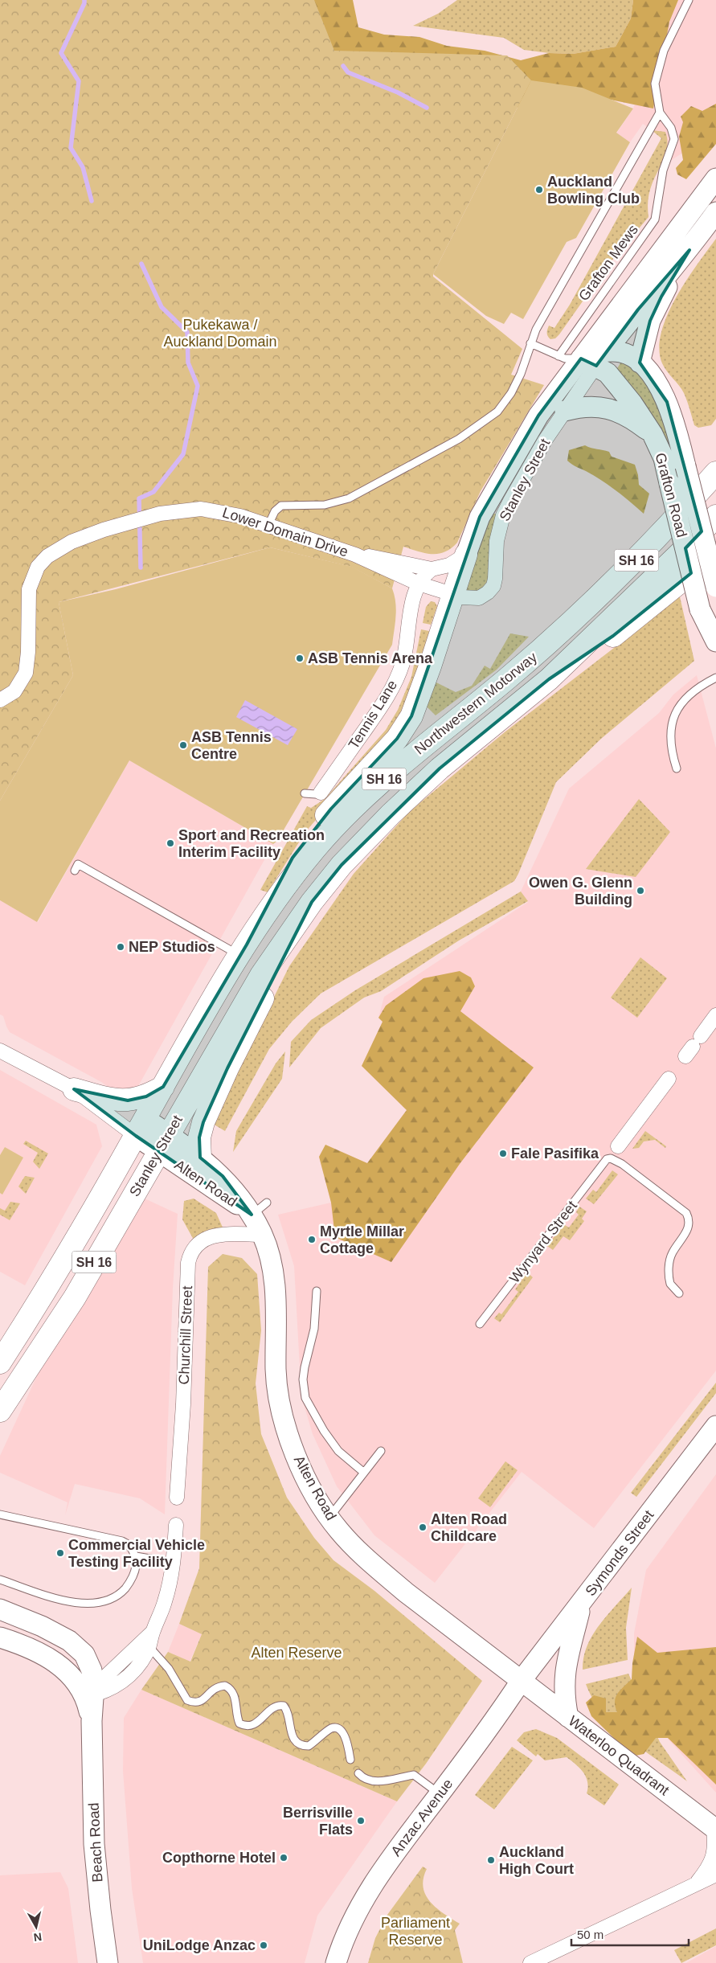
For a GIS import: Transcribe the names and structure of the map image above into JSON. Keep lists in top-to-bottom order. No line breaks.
{"streets":{"highway":["Stanley Street","SH 16","Northwestern Motorway"],"main road":["Grafton Road","Alten Road","Symonds Street","Waterloo Quadrant","Anzac Avenue","Beach Road"],"street":["Lower Domain Drive","Tennis Lane","Churchill Street"],"lane":["Grafton Mews","Wynyard Street"]},"crossings":[["Grafton Mews","Lower Domain Drive"],["Stanley Street","Grafton Road"],["Stanley Street","Lower Domain Drive"],["Stanley Street","Northwestern Motorway"],["Stanley Street","Alten Road"],["Lower Domain Drive","Tennis Lane"],["Alten Road","Churchill Street"],["Alten Road","Symonds Street"],["Alten Road","Waterloo Quadrant"],["Alten Road","Anzac Avenue"],["Symonds Street","Waterloo Quadrant"],["Symonds Street","Anzac Avenue"],["Waterloo Quadrant","Anzac Avenue"]],"parks":["Pukekawa / Auckland Domain","Alten Reserve","Parliament Reserve"],"places":["Auckland Bowling Club","ASB Tennis Arena","ASB Tennis Centre","Sport and Recreation Interim Facility","Owen G. Glenn Building","NEP Studios","Fale Pasifika","Myrtle Millar Cottage","Alten Road Childcare","Commercial Vehicle Testing Facility","Berrisville Flats","Copthorne Hotel","Auckland High Court","UniLodge Anzac"],"scale_bar":"50 m","north":"bottom"}
